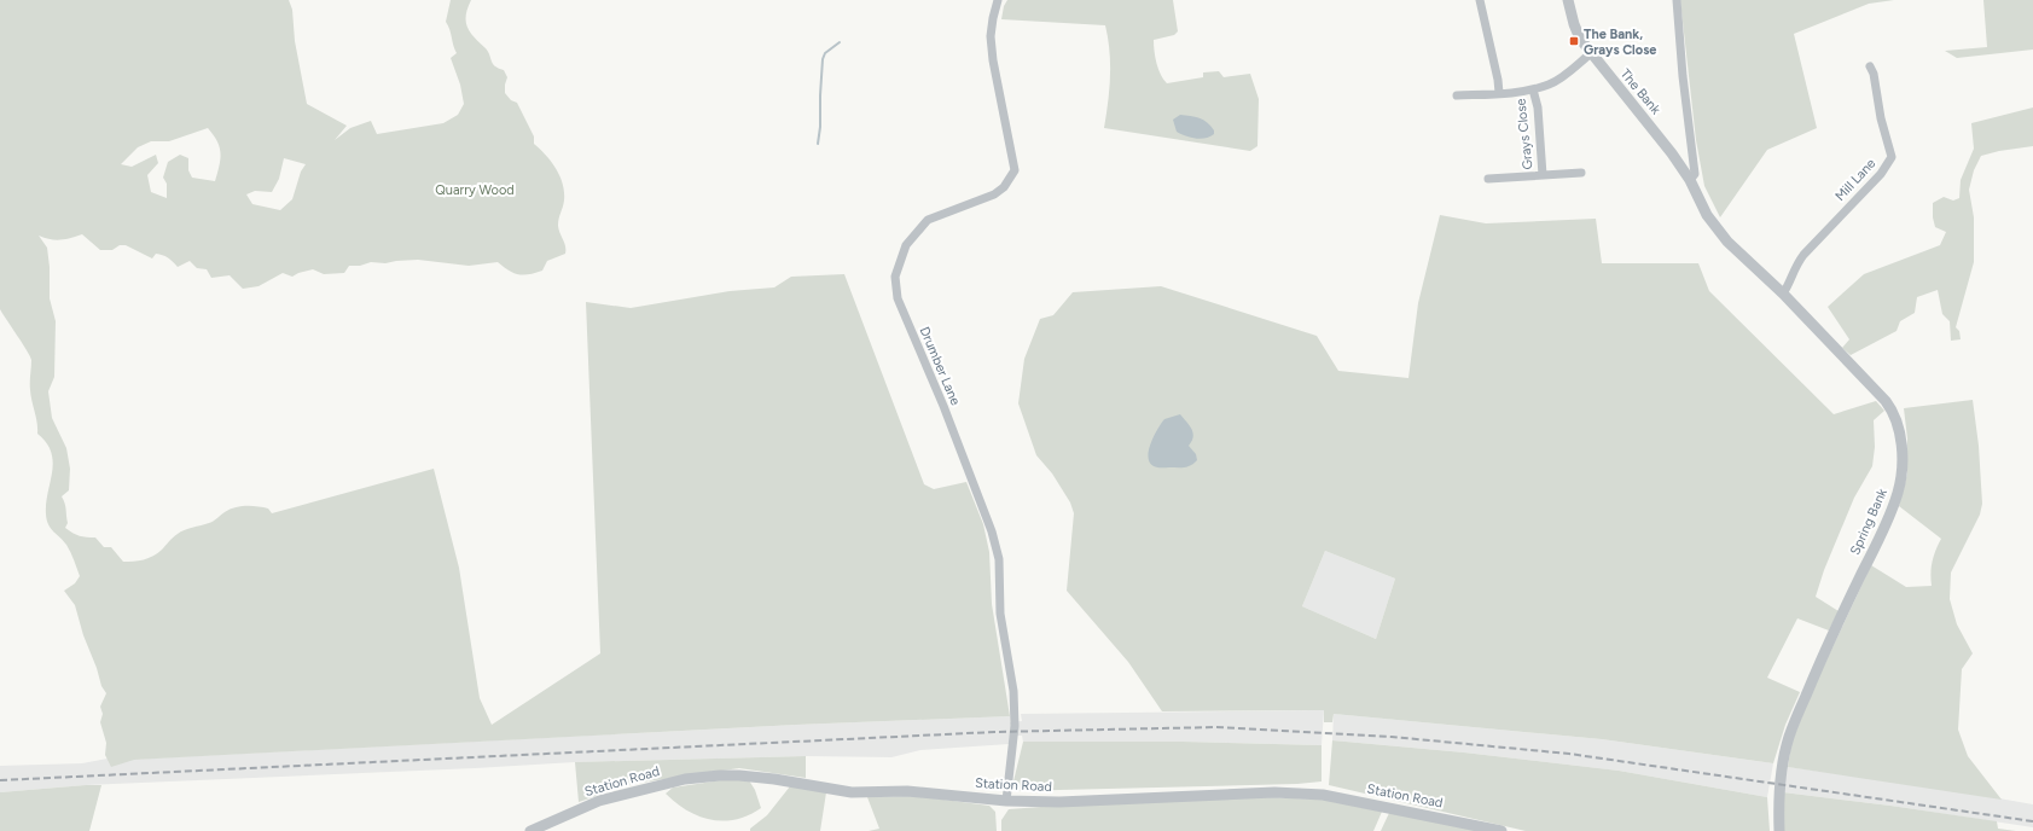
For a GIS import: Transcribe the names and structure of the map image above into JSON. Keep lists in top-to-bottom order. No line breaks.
{"streets":{"street":["The Bank","Grays Close","Mill Lane","Drumber Lane","Spring Bank","Station Road"]},"crossings":[["The Bank","Grays Close"],["The Bank","Spring Bank"],["Mill Lane","Spring Bank"],["Drumber Lane","Station Road"]],"parks":["Quarry Wood"],"places":{"transit":["The Bank, Grays Close"]}}
